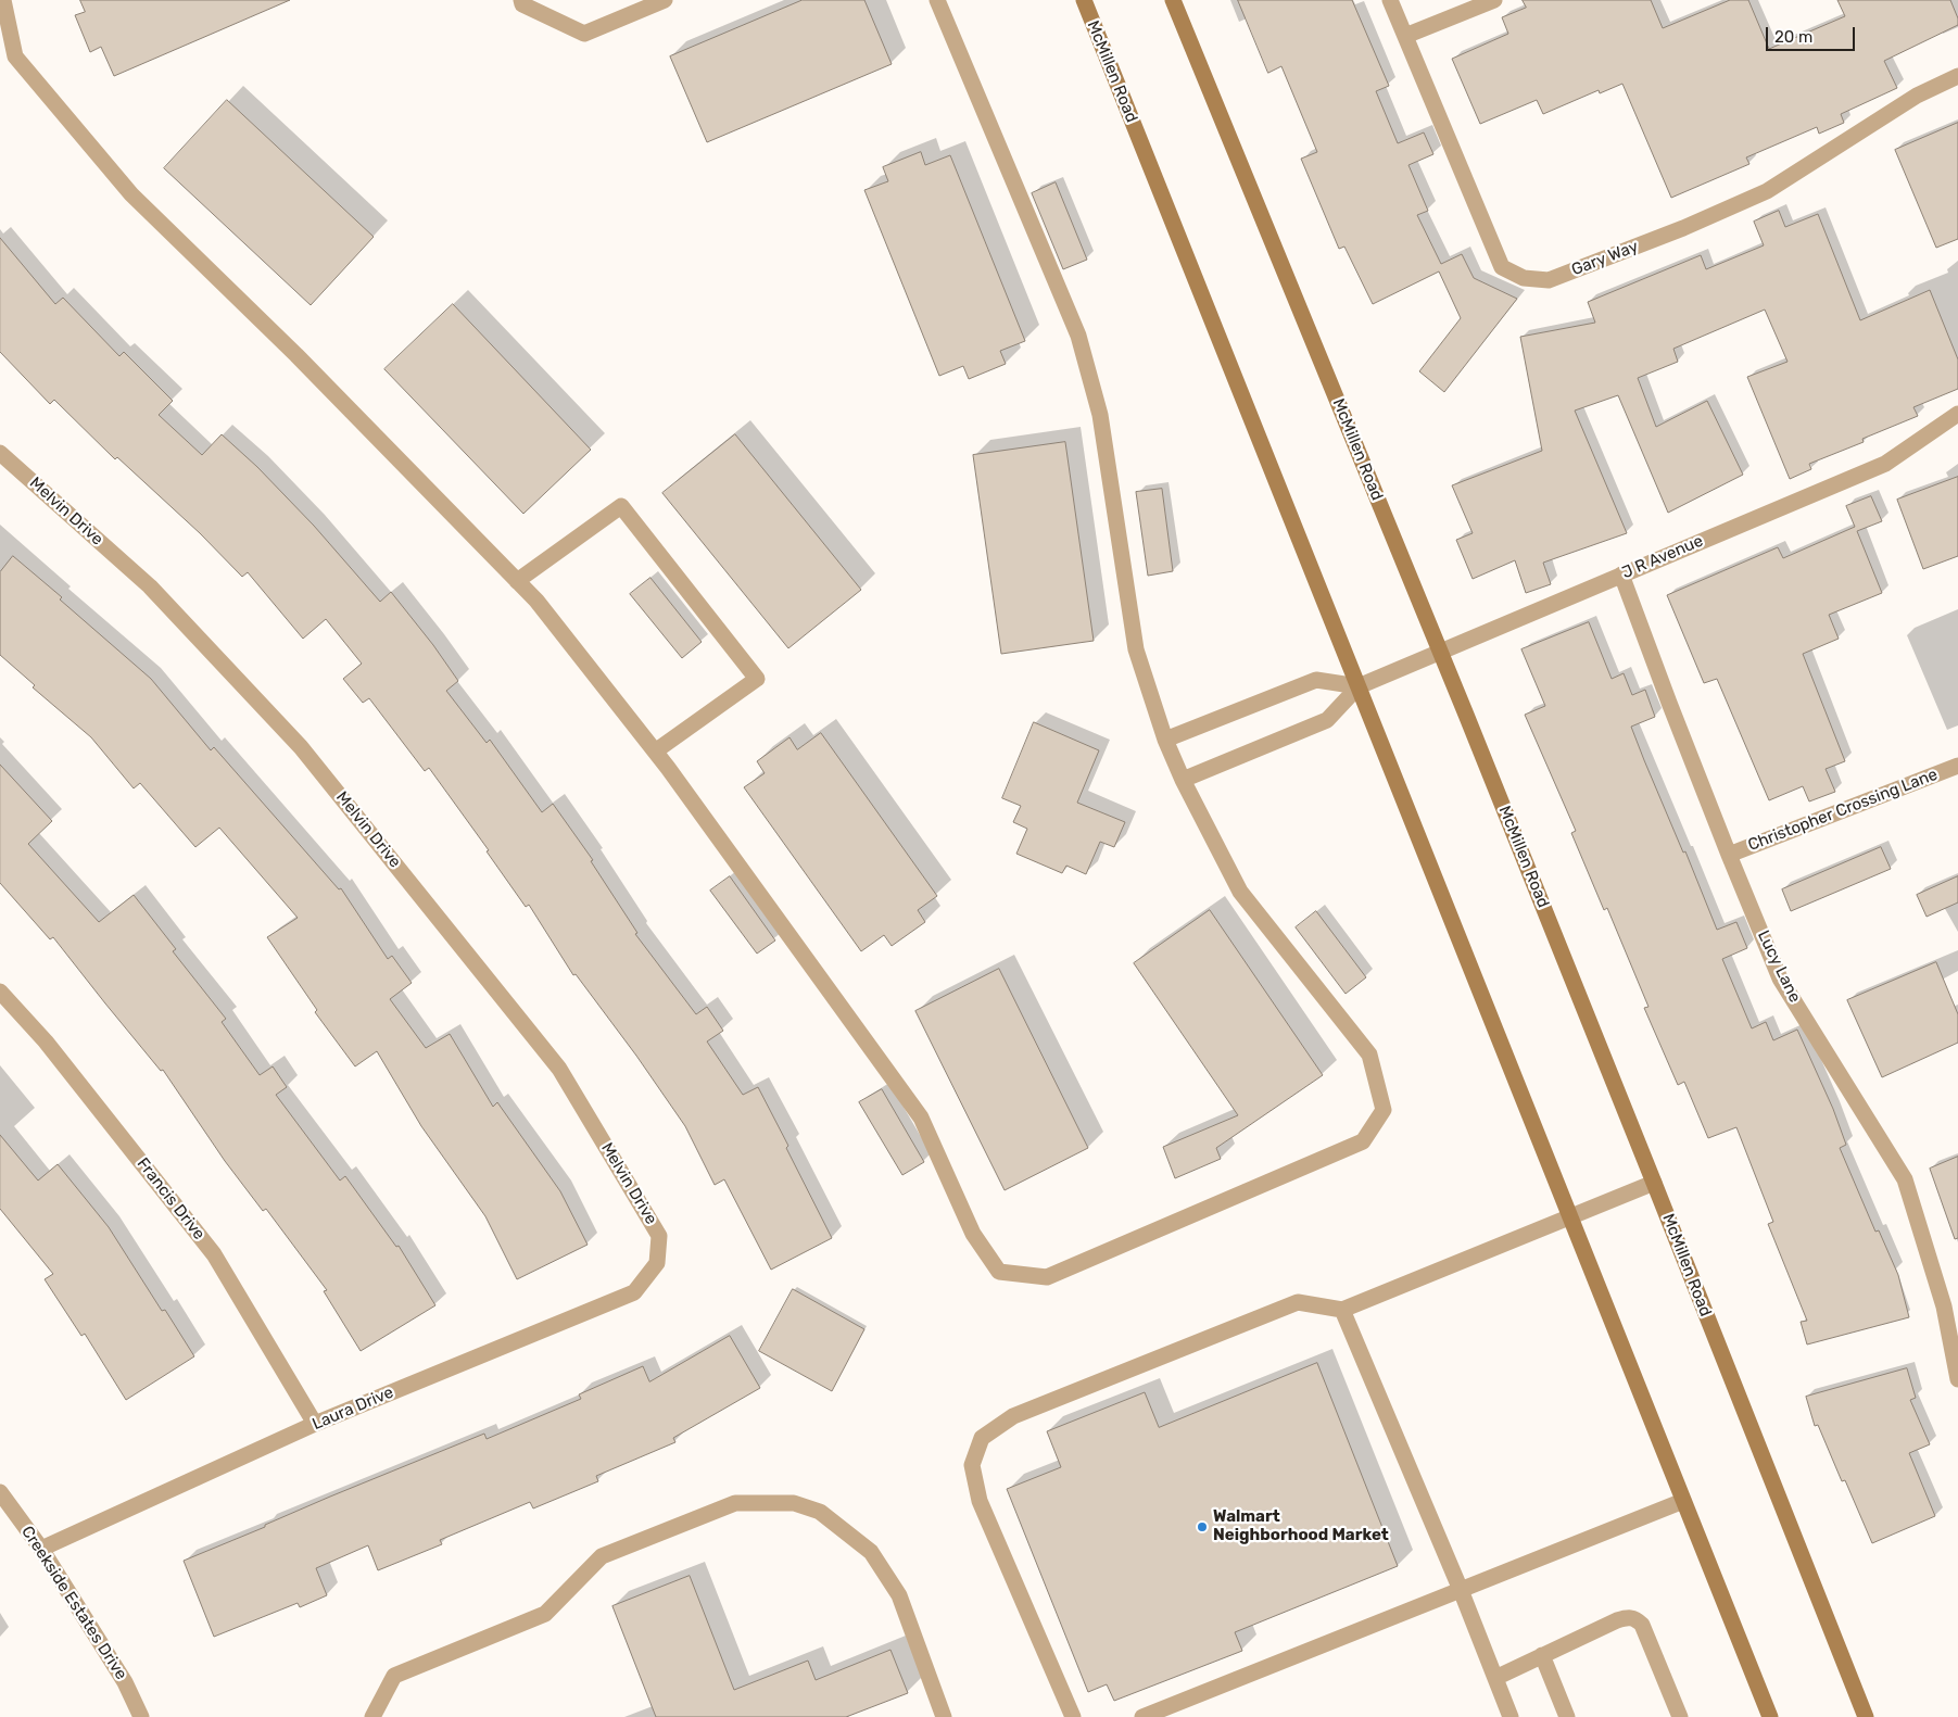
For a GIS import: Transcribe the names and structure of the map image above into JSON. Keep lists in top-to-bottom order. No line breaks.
{"streets":{"main road":["McMillen Road"],"street":["Gary Way","Melvin Drive","J R Avenue","Christopher Crossing Lane","Lucy Lane","Francis Drive","Laura Drive","Creekside Estates Drive"]},"crossings":[["McMillen Road","J R Avenue"],["Melvin Drive","Laura Drive"],["J R Avenue","Lucy Lane"],["Christopher Crossing Lane","Lucy Lane"],["Francis Drive","Laura Drive"],["Laura Drive","Creekside Estates Drive"]],"places":["Walmart Neighborhood Market"],"scale_bar":"20 m"}
